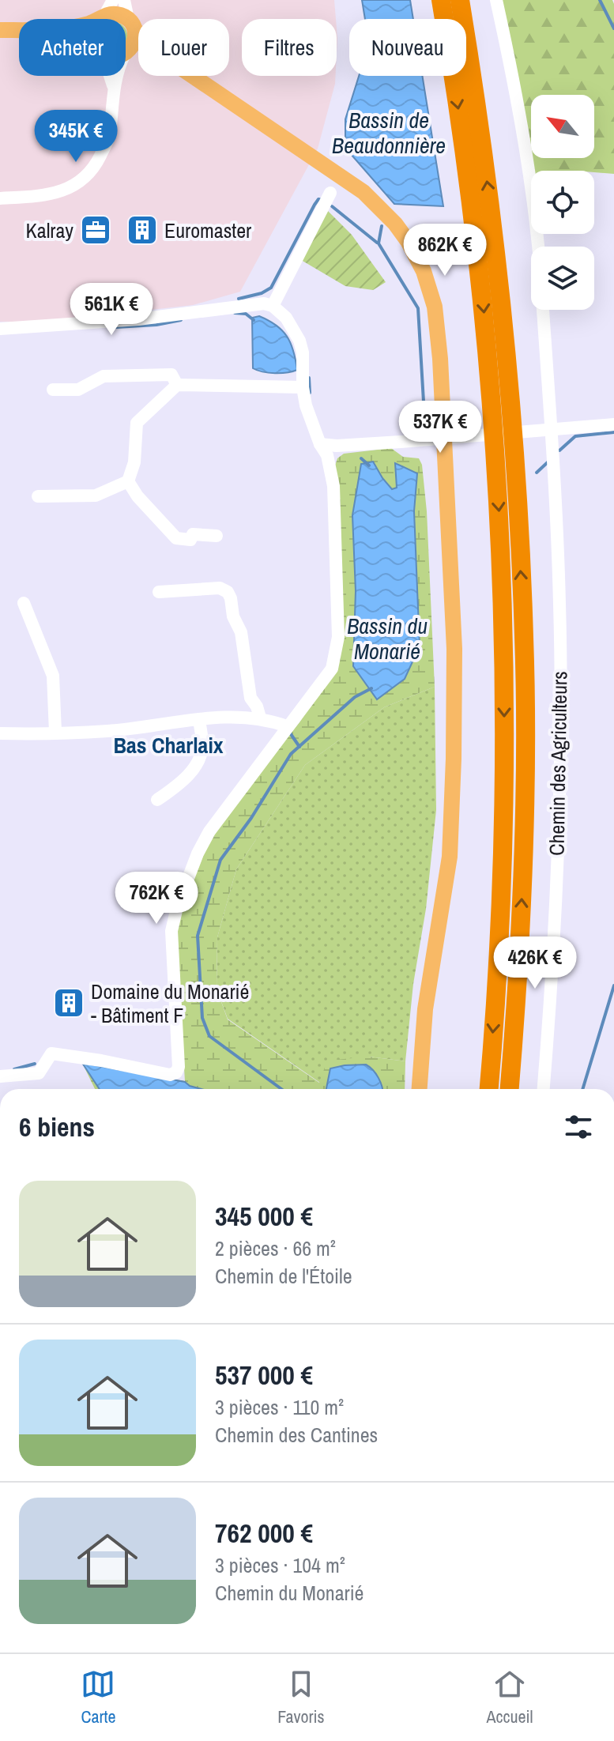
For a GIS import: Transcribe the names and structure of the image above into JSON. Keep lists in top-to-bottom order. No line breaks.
{"streets":{"street":["Chemin des Agriculteurs"]},"districts":["Bas Charlaix"],"water":["Bassin de Beaudonnière","Bassin du Monarié"],"places":{"office":["Kalray"],"building":["Euromaster","Domaine du Monarié - Bâtiment F"]},"north":"top left","page":{"chip":["Acheter","Louer","Filtres","Nouveau"],"price":["345K €","862K €","561K €","537K €","762K €","426K €"],"heading":"6 biens","list":[{"name":"345 000 €","note":"2 pièces · 66 m² · Chemin de l'Étoile"},{"name":"537 000 €","note":"3 pièces · 110 m² · Chemin des Cantines"},{"name":"762 000 €","note":"3 pièces · 104 m² · Chemin du Monarié"}],"tabs":["Carte","Favoris","Accueil"]}}
